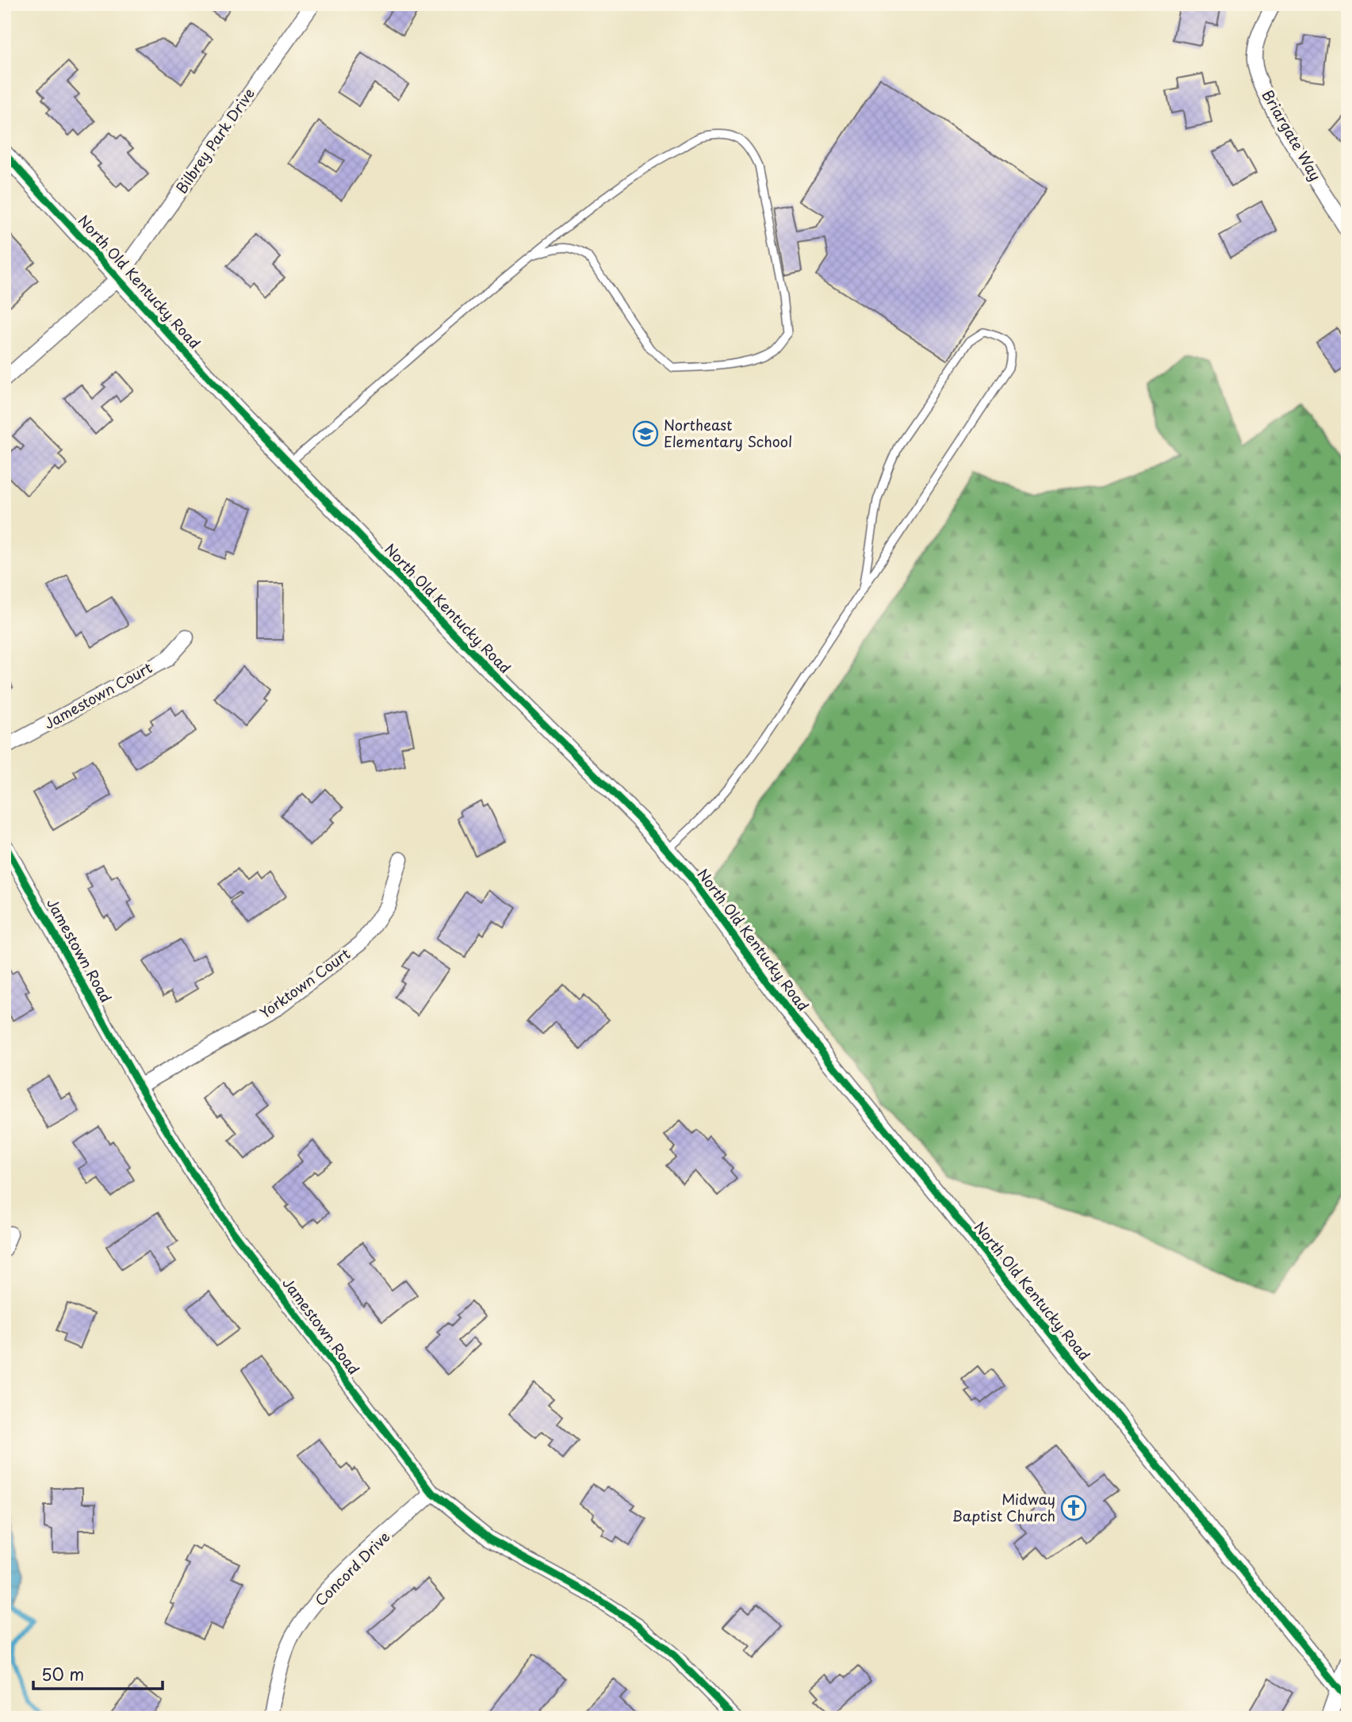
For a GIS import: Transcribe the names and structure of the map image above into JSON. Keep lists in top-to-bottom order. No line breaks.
{"streets":{"street":["Briargate Way","Bilbrey Park Drive","North Old Kentucky Road","Jamestown Court","Jamestown Road","Yorktown Court","Concord Drive"]},"crossings":[["Bilbrey Park Drive","North Old Kentucky Road"],["Jamestown Road","Yorktown Court"],["Jamestown Road","Concord Drive"]],"places":{"school or university":["Northeast Elementary School"],"church":["Midway Baptist Church"]},"scale_bar":"50 m"}
